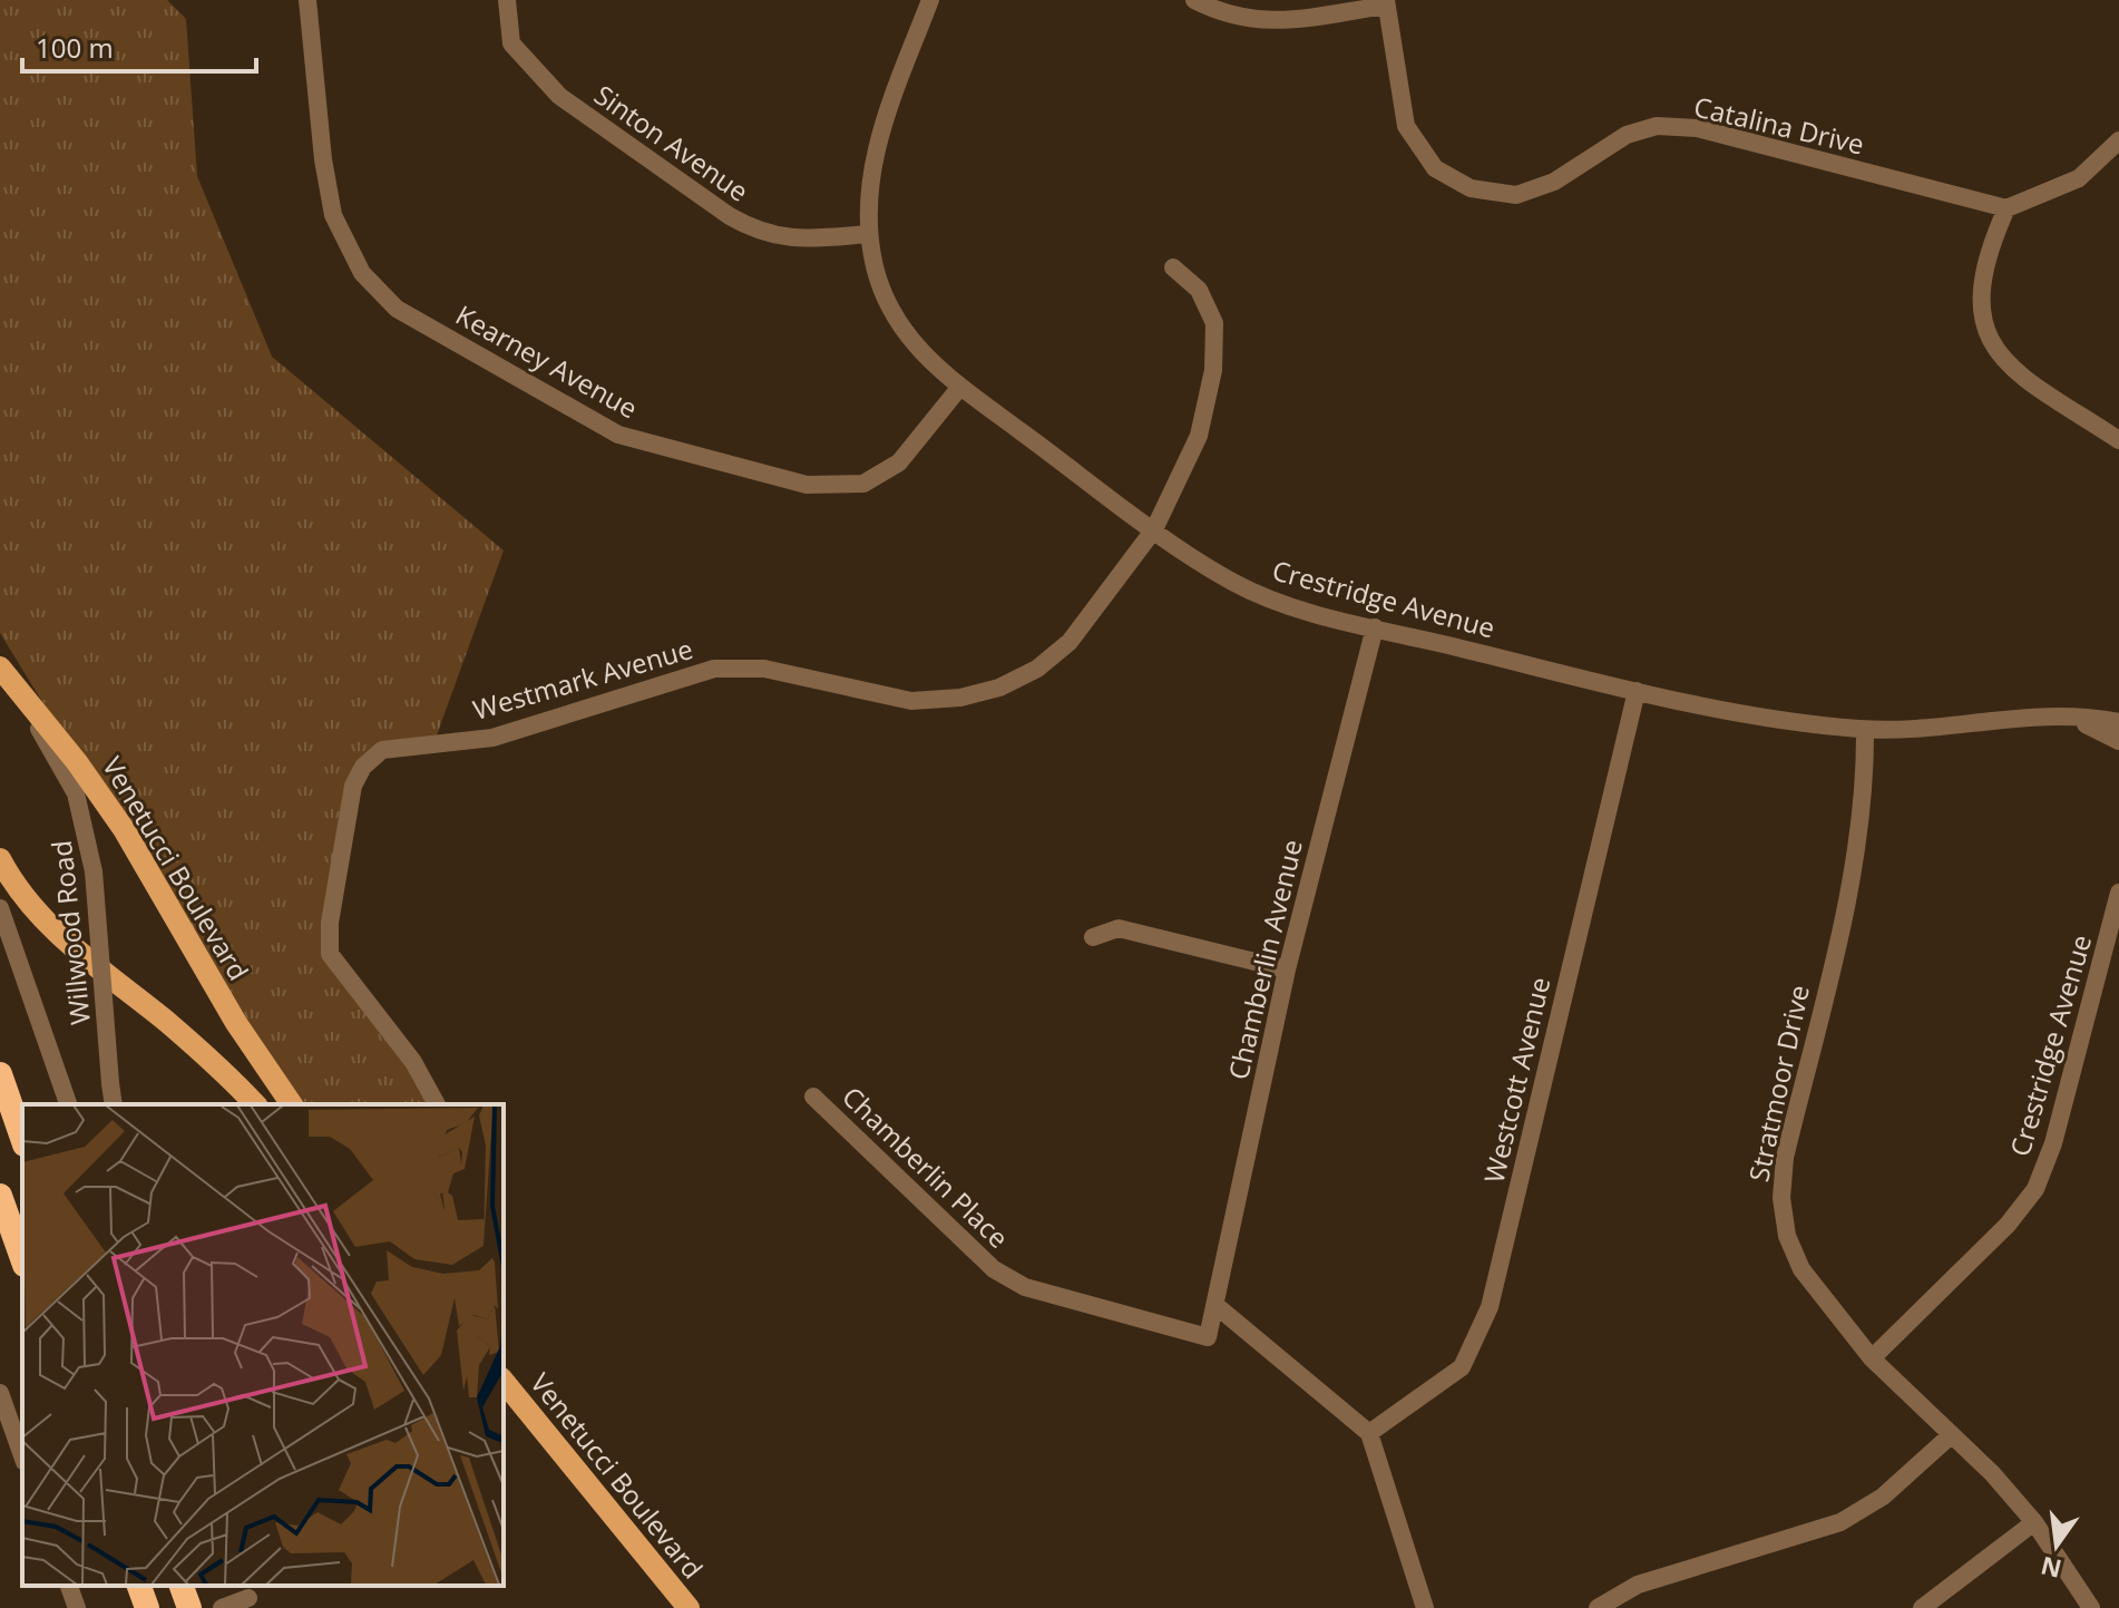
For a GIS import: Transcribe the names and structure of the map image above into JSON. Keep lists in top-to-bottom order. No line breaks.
{"streets":{"main road":["Venetucci Boulevard"],"street":["Catalina Drive","Sinton Avenue","Kearney Avenue","Crestridge Avenue","Westmark Avenue","Willwood Road","Chamberlin Avenue","Westcott Avenue","Stratmoor Drive","Chamberlin Place"]},"crossings":[["Sinton Avenue","Crestridge Avenue"],["Kearney Avenue","Crestridge Avenue"],["Crestridge Avenue","Westmark Avenue"],["Crestridge Avenue","Chamberlin Avenue"],["Crestridge Avenue","Westcott Avenue"],["Crestridge Avenue","Stratmoor Drive"],["Venetucci Boulevard","Willwood Road"],["Chamberlin Avenue","Chamberlin Place"]],"scale_bar":"100 m","north":"bottom"}
